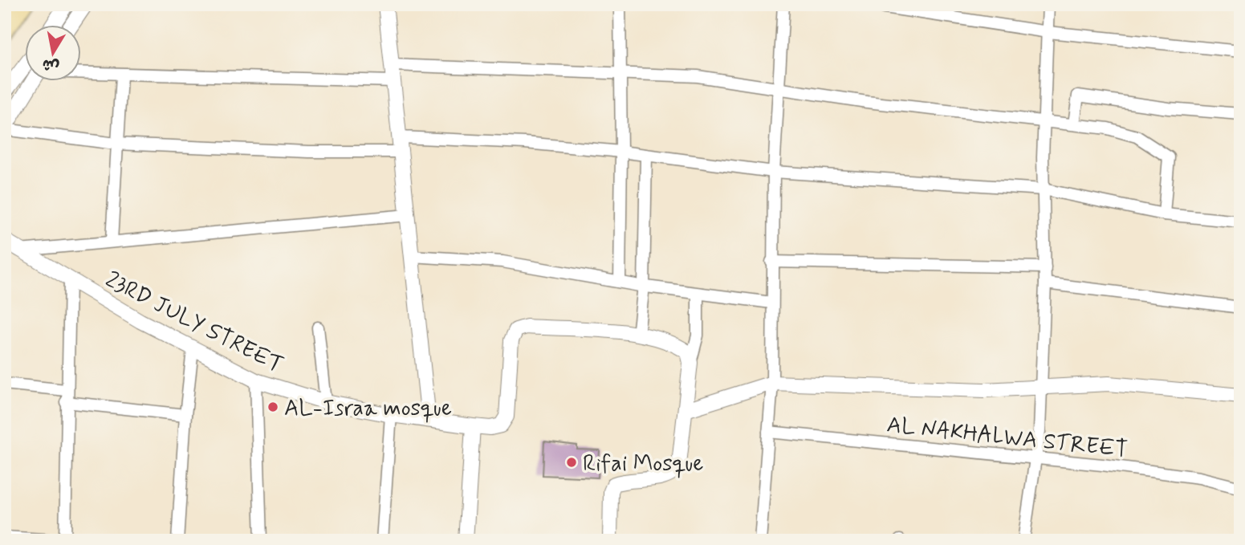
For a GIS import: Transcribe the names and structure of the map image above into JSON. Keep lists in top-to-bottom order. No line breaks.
{"streets":{"street":["23RD JULY STREET","AL NAKHALWA STREET"]},"places":["AL-Israa mosque","Rifai Mosque"],"north":"bottom"}
